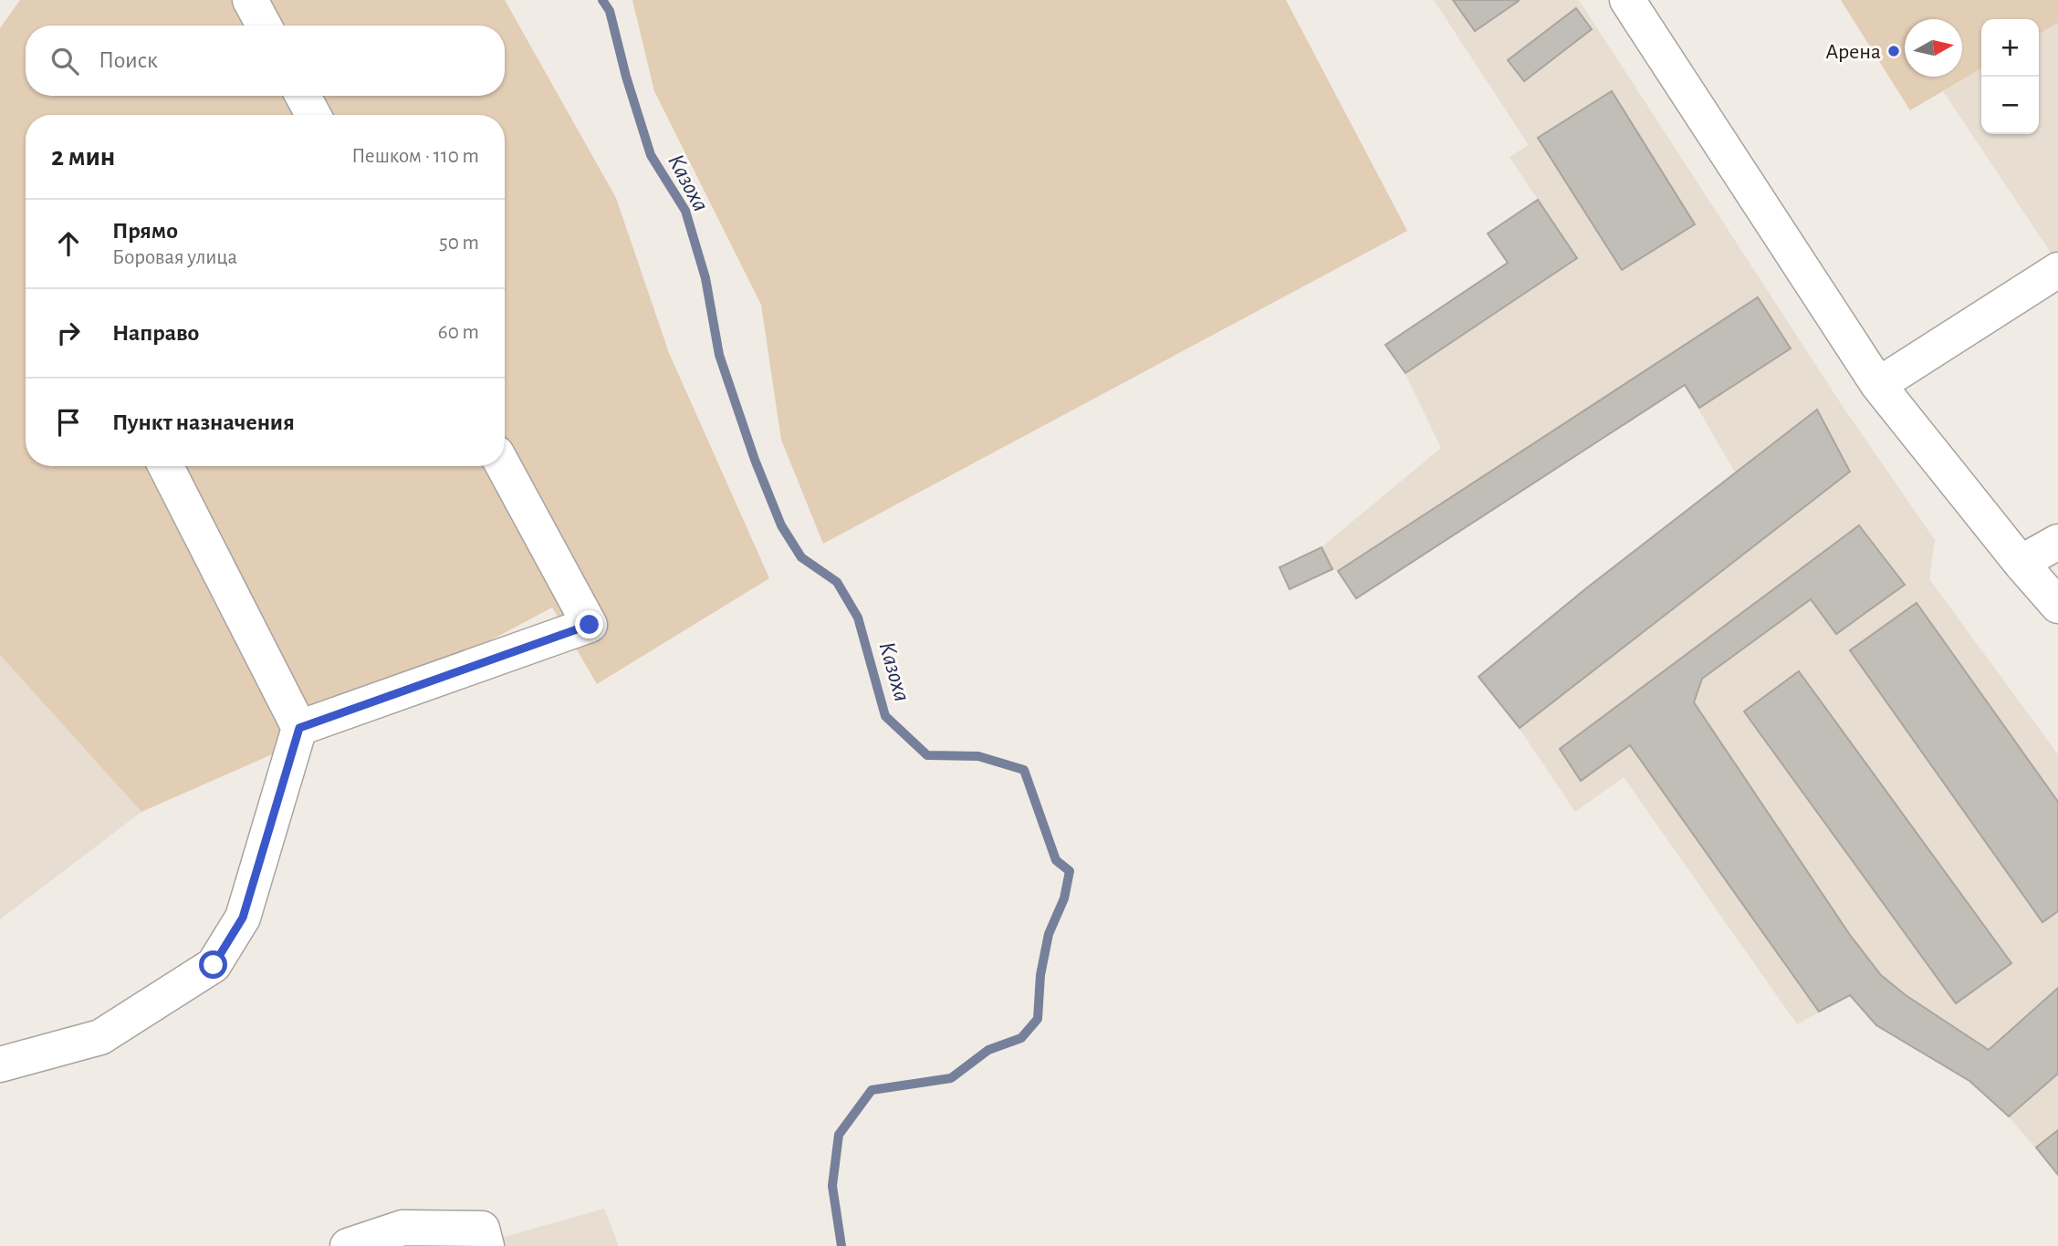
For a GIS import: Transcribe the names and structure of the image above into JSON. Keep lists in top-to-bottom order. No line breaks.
{"water":["Казоха"],"places":["Арена"],"north":"right","page":{"map_buttons":["+","−"],"search":"Поиск","heading":["2 мин","Пешком · 110 m"],"list":[["Прямо","Боровая улица","50 m"],["Направо","60 m"],"Пункт назначения"]}}
